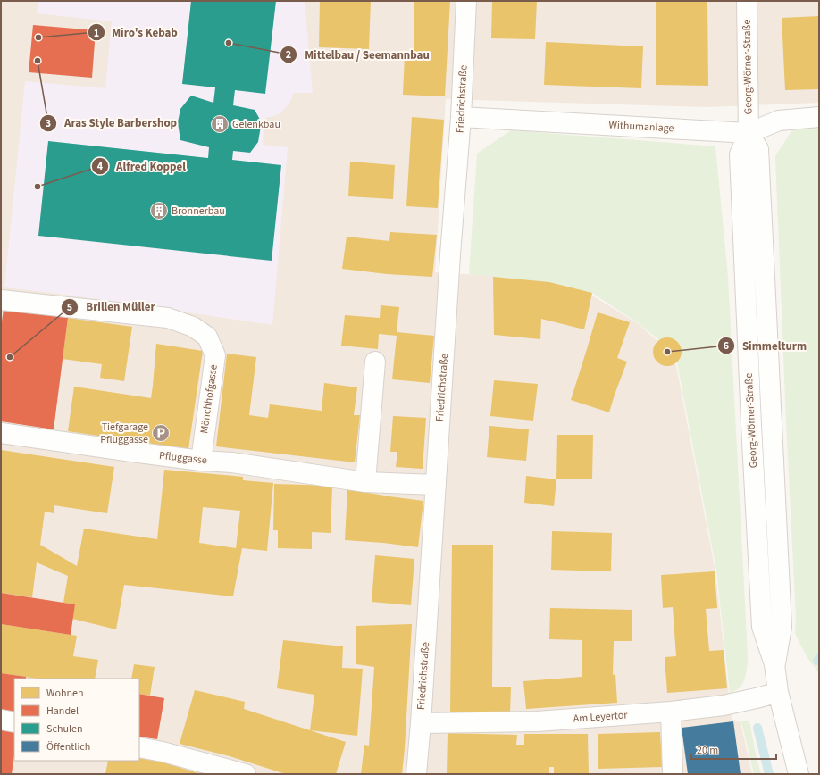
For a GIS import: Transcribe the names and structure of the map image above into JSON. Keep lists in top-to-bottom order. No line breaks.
{"streets":{"street":["Georg-Wörner-Straße","Friedrichstraße","Withumanlage","Mönchhofgasse","Pfluggasse","Am Leyertor"]},"crossings":[["Georg-Wörner-Straße","Withumanlage"],["Georg-Wörner-Straße","Am Leyertor"],["Friedrichstraße","Withumanlage"],["Friedrichstraße","Pfluggasse"],["Friedrichstraße","Am Leyertor"],["Mönchhofgasse","Pfluggasse"]],"places":{"other":["Miro's Kebab","Mittelbau / Seemannbau","Aras Style Barbershop","Alfred Koppel","Simmelturm","Brillen Müller"],"building":["Gelenkbau","Bronnerbau"],"parking":["Tiefgarage Pfluggasse"]},"legend":["Wohnen","Handel","Schulen","Öffentlich"],"scale_bar":"20 m"}
